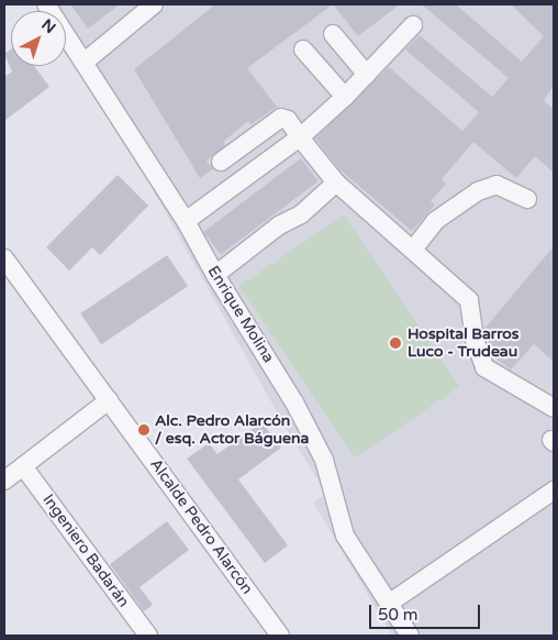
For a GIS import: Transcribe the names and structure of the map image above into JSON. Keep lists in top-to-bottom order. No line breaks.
{"streets":{"street":["Enrique Molina","Alcalde Pedro Alarcón","Ingeniero Badarán"]},"places":["Hospital Barros Luco - Trudeau","Alc. Pedro Alarcón / esq. Actor Báguena"],"scale_bar":"50 m","north":"top right"}
